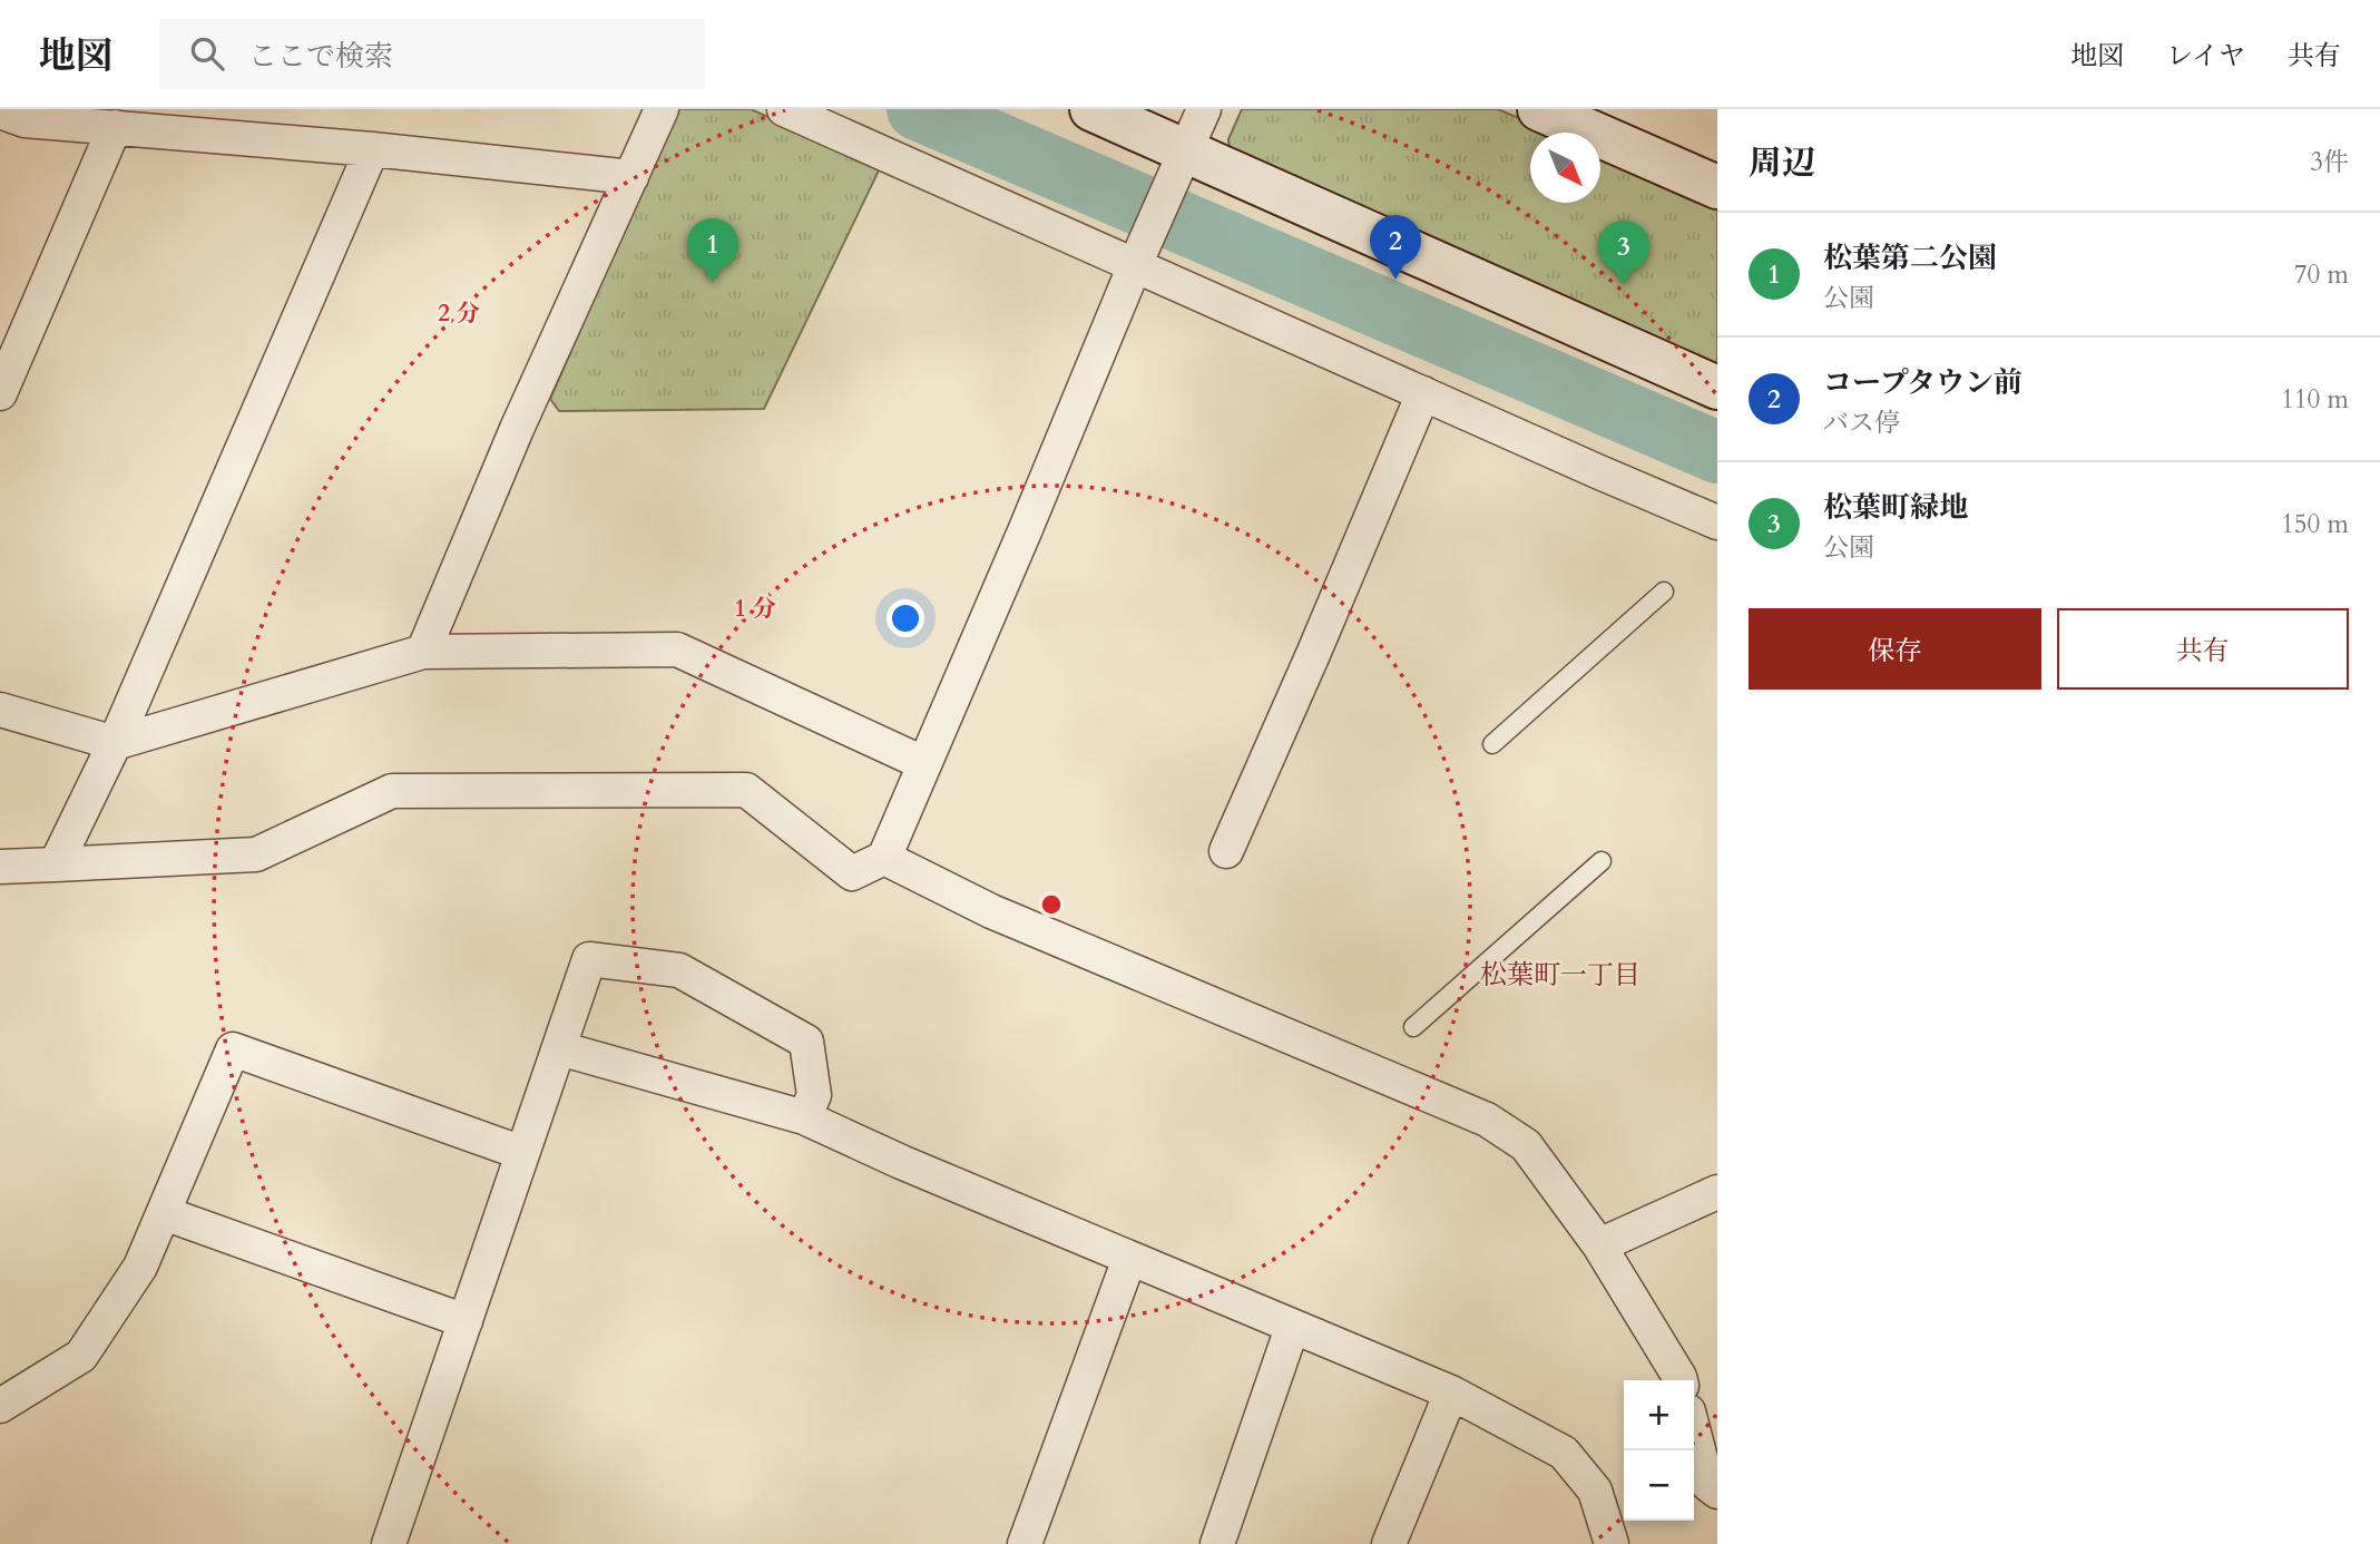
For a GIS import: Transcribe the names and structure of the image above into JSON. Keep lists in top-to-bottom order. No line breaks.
{"districts":["松葉町一丁目"],"north":"bottom right","page":{"header":"地図","search":"ここで検索","nav":["地図","レイヤ","共有"],"heading":["周辺","3件"],"list":[{"mark":"1","name":"松葉第二公園","note":"公園","value":"70 m"},{"mark":"2","name":"コープタウン前","note":"バス停","value":"110 m"},{"mark":"3","name":"松葉町緑地","note":"公園","value":"150 m"}],"pins":["2","1","3"],"buttons":["保存","共有"],"map_buttons":["+","−"]},"rings":["2 分","1 分"]}
